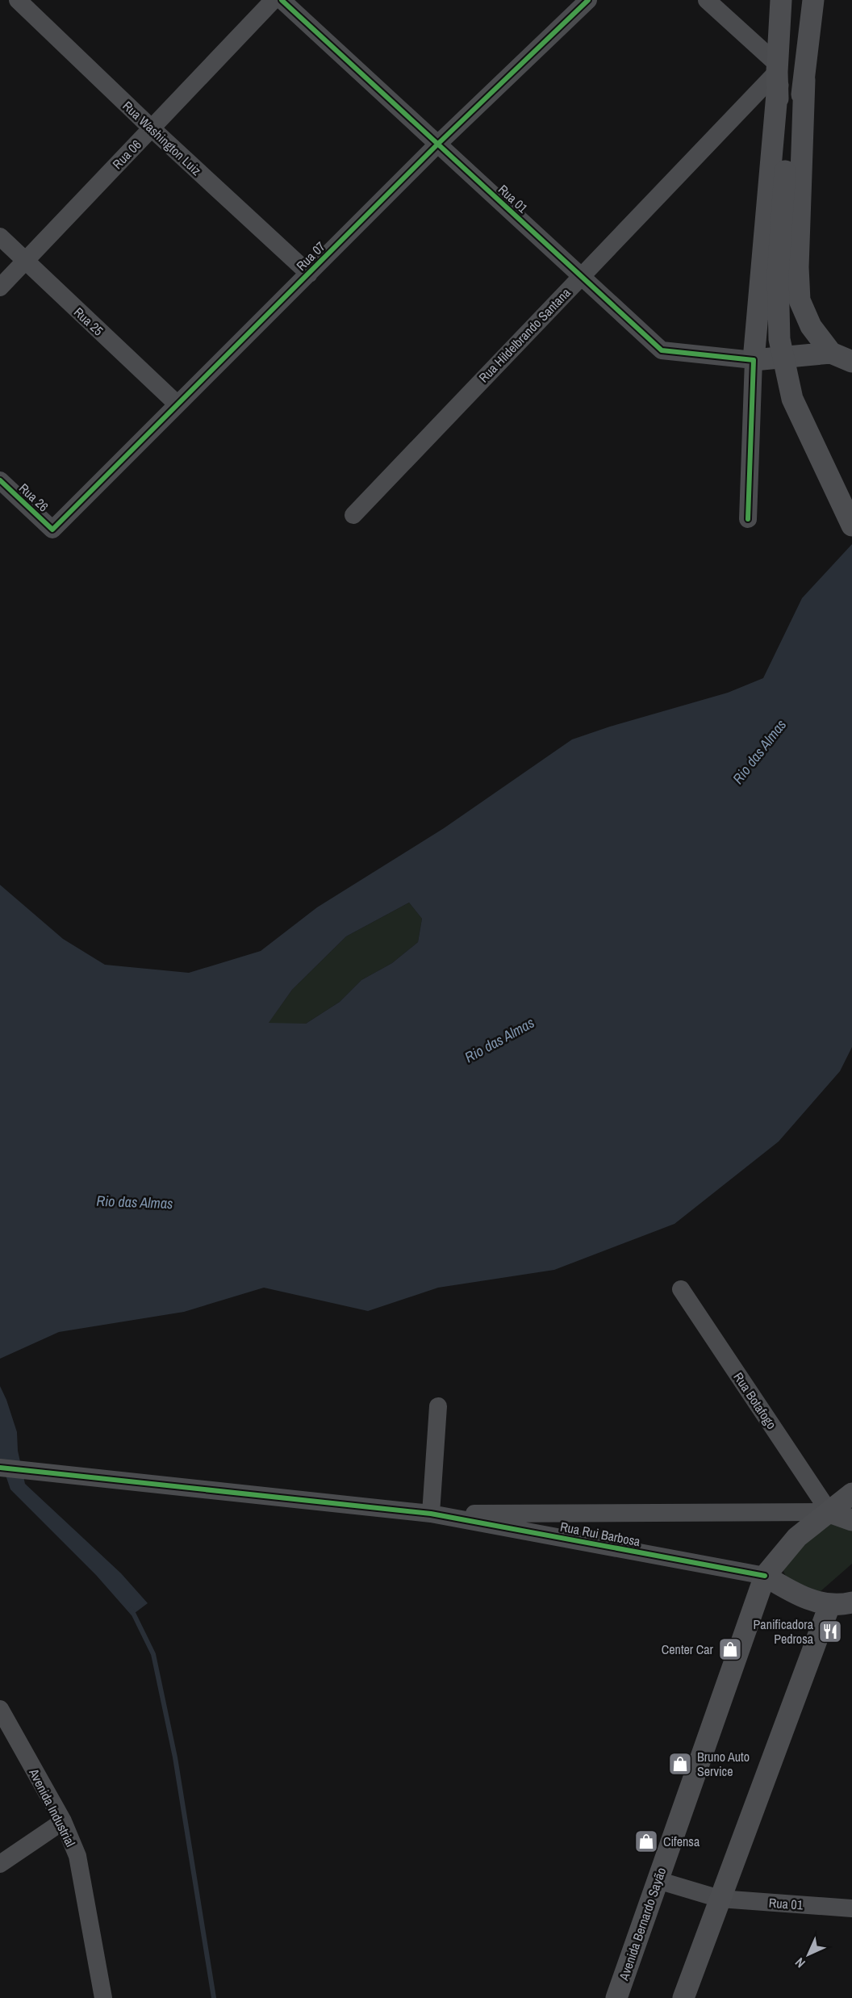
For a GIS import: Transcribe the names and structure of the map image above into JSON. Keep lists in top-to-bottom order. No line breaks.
{"streets":{"main road":["Rua 01","Avenida Bernardo Sayão"],"street":["Rua Washington Luiz","Rua 06","Rua 07","Rua 25","Rua Hildelbrando Santana","Rua 26","Rua Botafogo","Rua Rui Barbosa","Avenida Industrial"]},"crossings":[["Rua Washington Luiz","Rua 06"],["Rua Washington Luiz","Rua 07"],["Rua 06","Rua 25"],["Rua 01","Rua 07"],["Rua 01","Rua Hildelbrando Santana"],["Rua 01","Avenida Bernardo Sayão"],["Rua 07","Rua 25"],["Rua 07","Rua 26"],["Rua Botafogo","Rua Rui Barbosa"],["Rua Rui Barbosa","Avenida Bernardo Sayão"]],"water":["Rio das Almas"],"places":{"restaurant":["Panificadora Pedrosa"],"shop":["Center Car","Bruno Auto Service","Cifensa"]},"north":"bottom left"}
